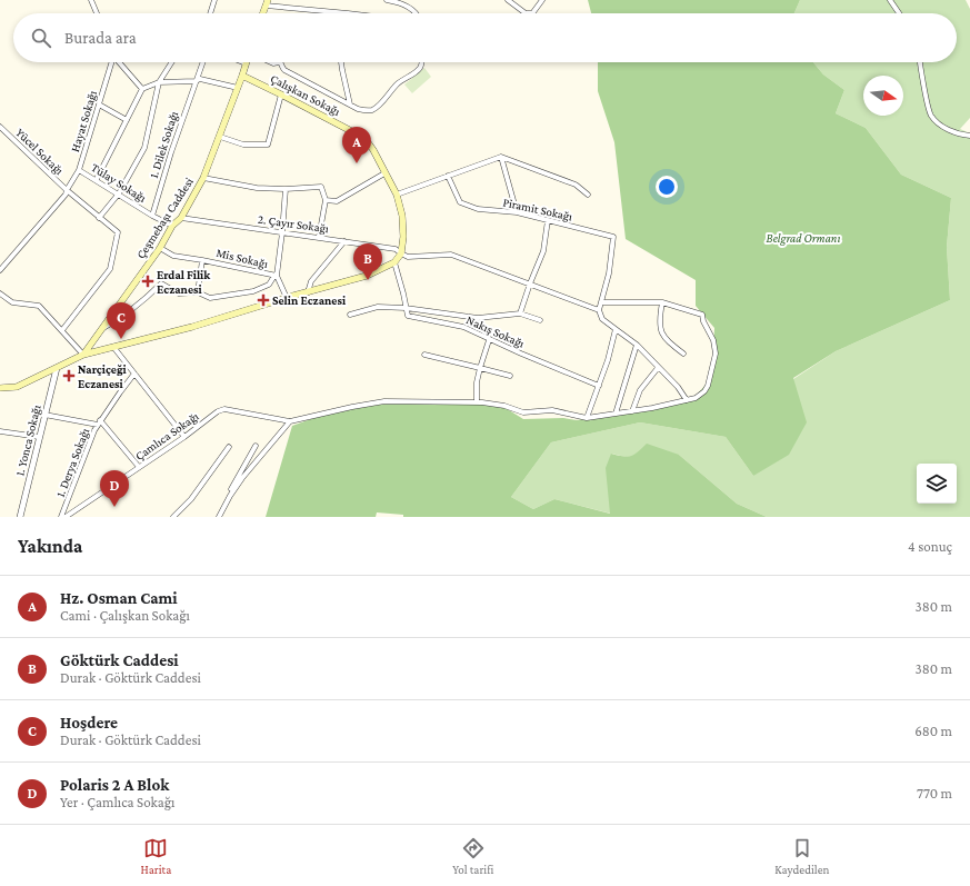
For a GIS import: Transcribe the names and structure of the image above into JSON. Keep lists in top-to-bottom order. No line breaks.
{"streets":{"main road":["Çalışkan Sokağı","Çeşmebaşı Caddesi"],"street":["Hayat Sokağı","1. Dilek Sokağı","Yücel Sokağı","Tülay Sokağı","Piramit Sokağı","2. Çayır Sokağı","Mis Sokağı","Nakış Sokağı","Çamlıca Sokağı","1. Yonca Sokağı","1. Derya Sokağı"]},"crossings":[["Çalışkan Sokağı","Çeşmebaşı Caddesi"],["Çalışkan Sokağı","2. Çayır Sokağı"],["Hayat Sokağı","Yücel Sokağı"],["Hayat Sokağı","Tülay Sokağı"],["1. Dilek Sokağı","Tülay Sokağı"],["Tülay Sokağı","Çeşmebaşı Caddesi"],["Çeşmebaşı Caddesi","2. Çayır Sokağı"],["Çeşmebaşı Caddesi","Mis Sokağı"]],"parks":["Belgrad Ormanı"],"places":{"health":["Erdal Filik Eczanesi","Selin Eczanesi","Narçiçeği Eczanesi"]},"north":"right","page":{"search":"Burada ara","pins":["A","B","C","D"],"heading":["Yakında","4 sonuç"],"list":[{"mark":"A","name":"Hz. Osman Cami","note":"Cami · Çalışkan Sokağı","value":"380 m"},{"mark":"B","name":"Göktürk Caddesi","note":"Durak · Göktürk Caddesi","value":"380 m"},{"mark":"C","name":"Hoşdere","note":"Durak · Göktürk Caddesi","value":"680 m"},{"mark":"D","name":"Polaris 2 A Blok","note":"Yer · Çamlıca Sokağı","value":"770 m"}],"nav":["Harita","Yol tarifi","Kaydedilen"]}}
